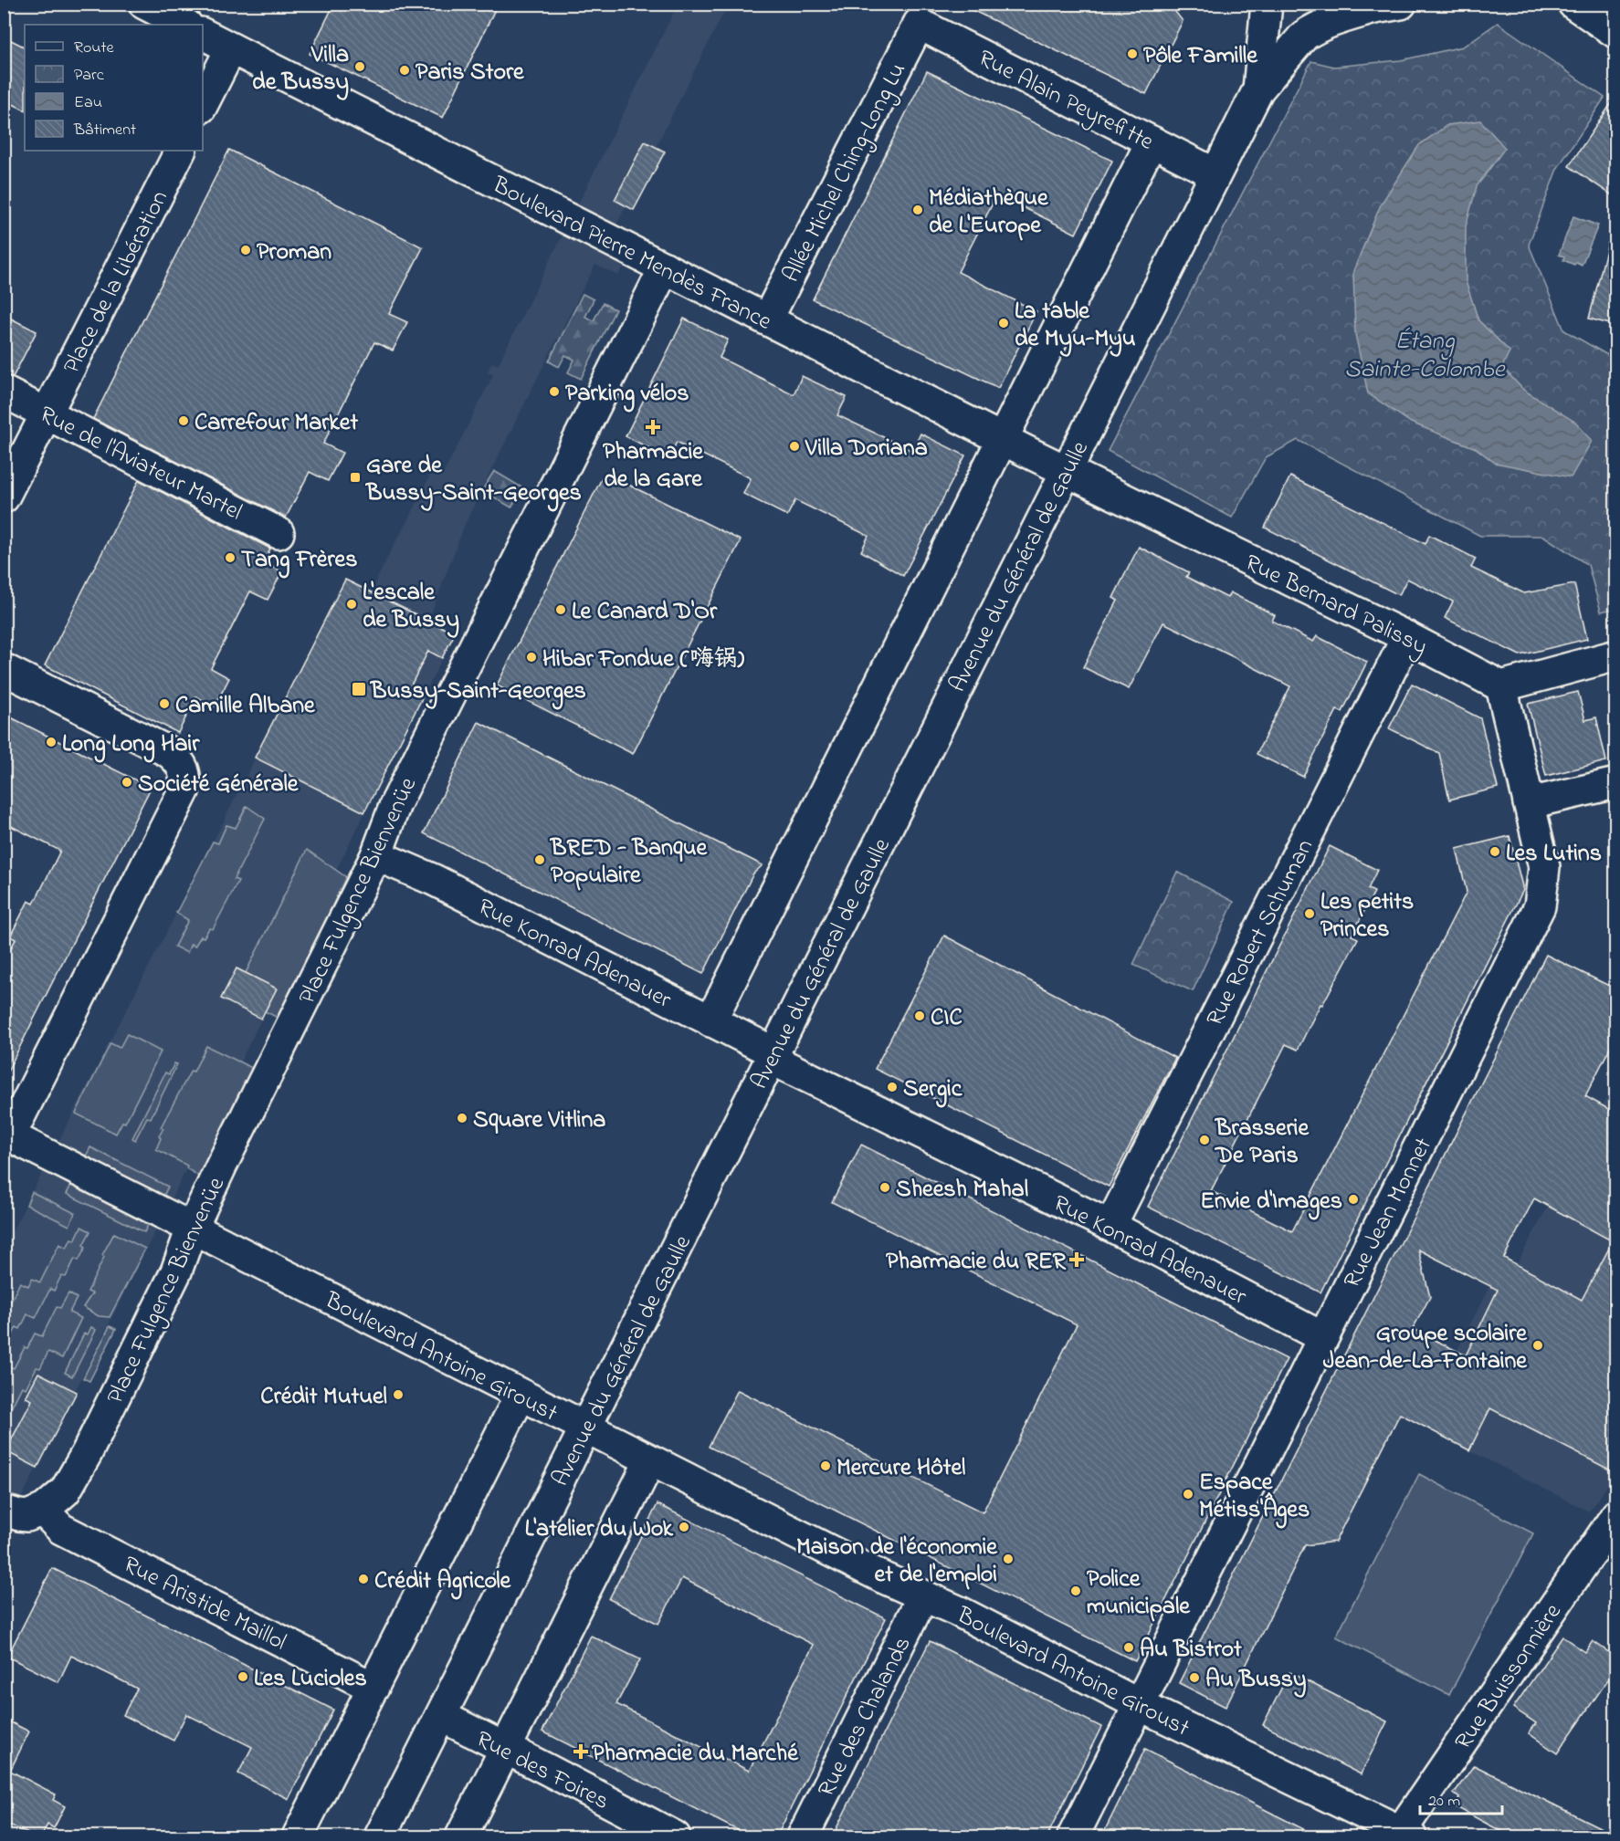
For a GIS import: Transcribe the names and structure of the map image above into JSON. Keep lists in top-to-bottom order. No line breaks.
{"streets":{"street":["Rue Alain Peyrefitte","Allée Michel Ching-Long Lu","Boulevard Pierre Mendès France","Place de la Libération","Rue de l'Aviateur Martel","Avenue du Général de Gaulle","Rue Bernard Palissy","Place Fulgence Bienvenüe","Rue Robert Schuman","Rue Konrad Adenauer","Rue Jean Monnet","Boulevard Antoine Giroust","Rue Aristide Maillol","Rue Buissonnière","Rue des Chalands","Rue des Foires"]},"crossings":[["Rue Alain Peyrefitte","Allée Michel Ching-Long Lu"],["Rue Alain Peyrefitte","Avenue du Général de Gaulle"],["Allée Michel Ching-Long Lu","Boulevard Pierre Mendès France"],["Boulevard Pierre Mendès France","Avenue du Général de Gaulle"],["Boulevard Pierre Mendès France","Rue Bernard Palissy"],["Boulevard Pierre Mendès France","Place Fulgence Bienvenüe"],["Place de la Libération","Rue de l'Aviateur Martel"],["Avenue du Général de Gaulle","Rue Bernard Palissy"],["Avenue du Général de Gaulle","Rue Konrad Adenauer"],["Avenue du Général de Gaulle","Boulevard Antoine Giroust"],["Avenue du Général de Gaulle","Rue des Foires"],["Rue Bernard Palissy","Rue Robert Schuman"],["Rue Bernard Palissy","Rue Jean Monnet"],["Place Fulgence Bienvenüe","Rue Konrad Adenauer"],["Place Fulgence Bienvenüe","Boulevard Antoine Giroust"],["Place Fulgence Bienvenüe","Rue Aristide Maillol"],["Rue Robert Schuman","Rue Konrad Adenauer"],["Rue Konrad Adenauer","Rue Jean Monnet"],["Rue Jean Monnet","Boulevard Antoine Giroust"],["Boulevard Antoine Giroust","Rue Buissonnière"],["Boulevard Antoine Giroust","Rue des Chalands"]],"water":["Étang Sainte-Colombe"],"places":{"other":["Pôle Famille","Villa de Bussy","Paris Store","Médiathèque de L'Europe","Proman","La table de Myu-Myu","Parking vélos","Carrefour Market","Villa Doriana","Tang Frères","L'escale de Bussy","Le Canard D'Or","Hibar Fondue (嗨锅)","Camille Albane","Long Long Hair","Société Générale","Les Lutins","BRED - Banque Populaire","Les petits Princes","CIC","Sergic","Square Vitlina","Brasserie De Paris","Sheesh Mahal","Envie d'Images","Groupe scolaire Jean-de-La-Fontaine","Crédit Mutuel","Mercure Hôtel","Espace Métiss'Âges","L'atelier du Wok","Maison de l'économie et de l'emploi","Crédit Agricole","Police municipale","Au Bistrot","Les Lucioles","Au Bussy"],"health":["Pharmacie de la Gare","Pharmacie du RER","Pharmacie du Marché"],"transit":["Gare de Bussy-Saint-Georges","Bussy-Saint-Georges"]},"legend":["Route","Parc","Eau","Bâtiment"],"scale_bar":"20 m"}
